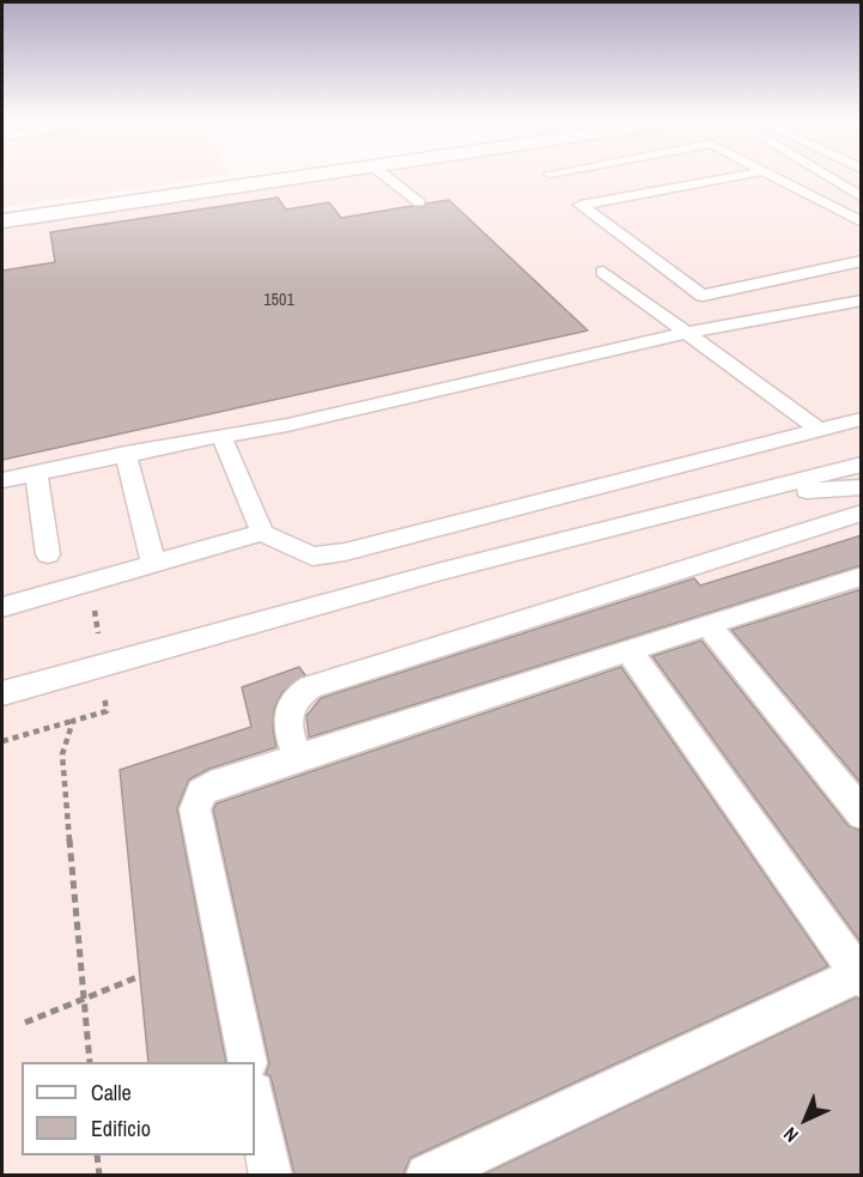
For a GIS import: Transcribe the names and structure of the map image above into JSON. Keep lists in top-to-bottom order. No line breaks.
{"house_numbers":["1501"],"legend":["Calle","Edificio"],"north":"bottom left"}
